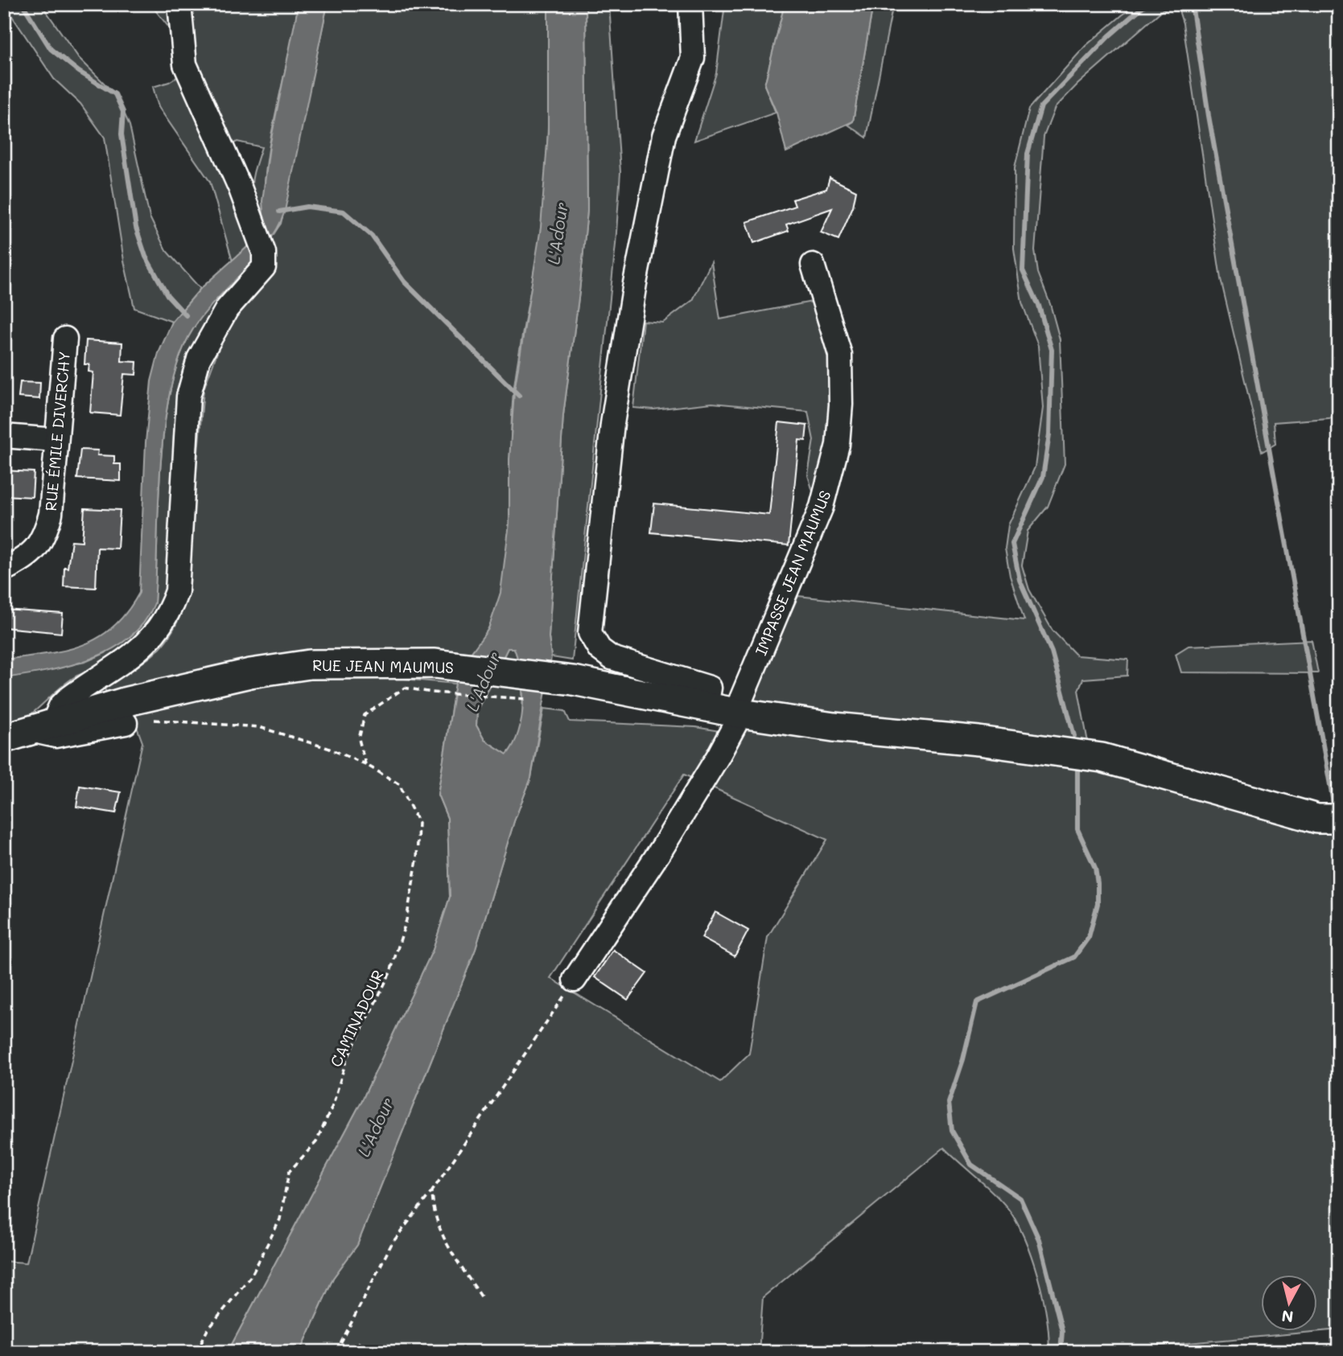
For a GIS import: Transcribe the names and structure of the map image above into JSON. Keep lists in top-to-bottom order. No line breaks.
{"streets":{"main road":["RUE JEAN MAUMUS"],"street":["RUE ÉMILE DIVERCHY","IMPASSE JEAN MAUMUS"],"path":["CAMINADOUR"]},"crossings":[["IMPASSE JEAN MAUMUS","RUE JEAN MAUMUS"]],"water":["L'Adour"],"north":"bottom"}
